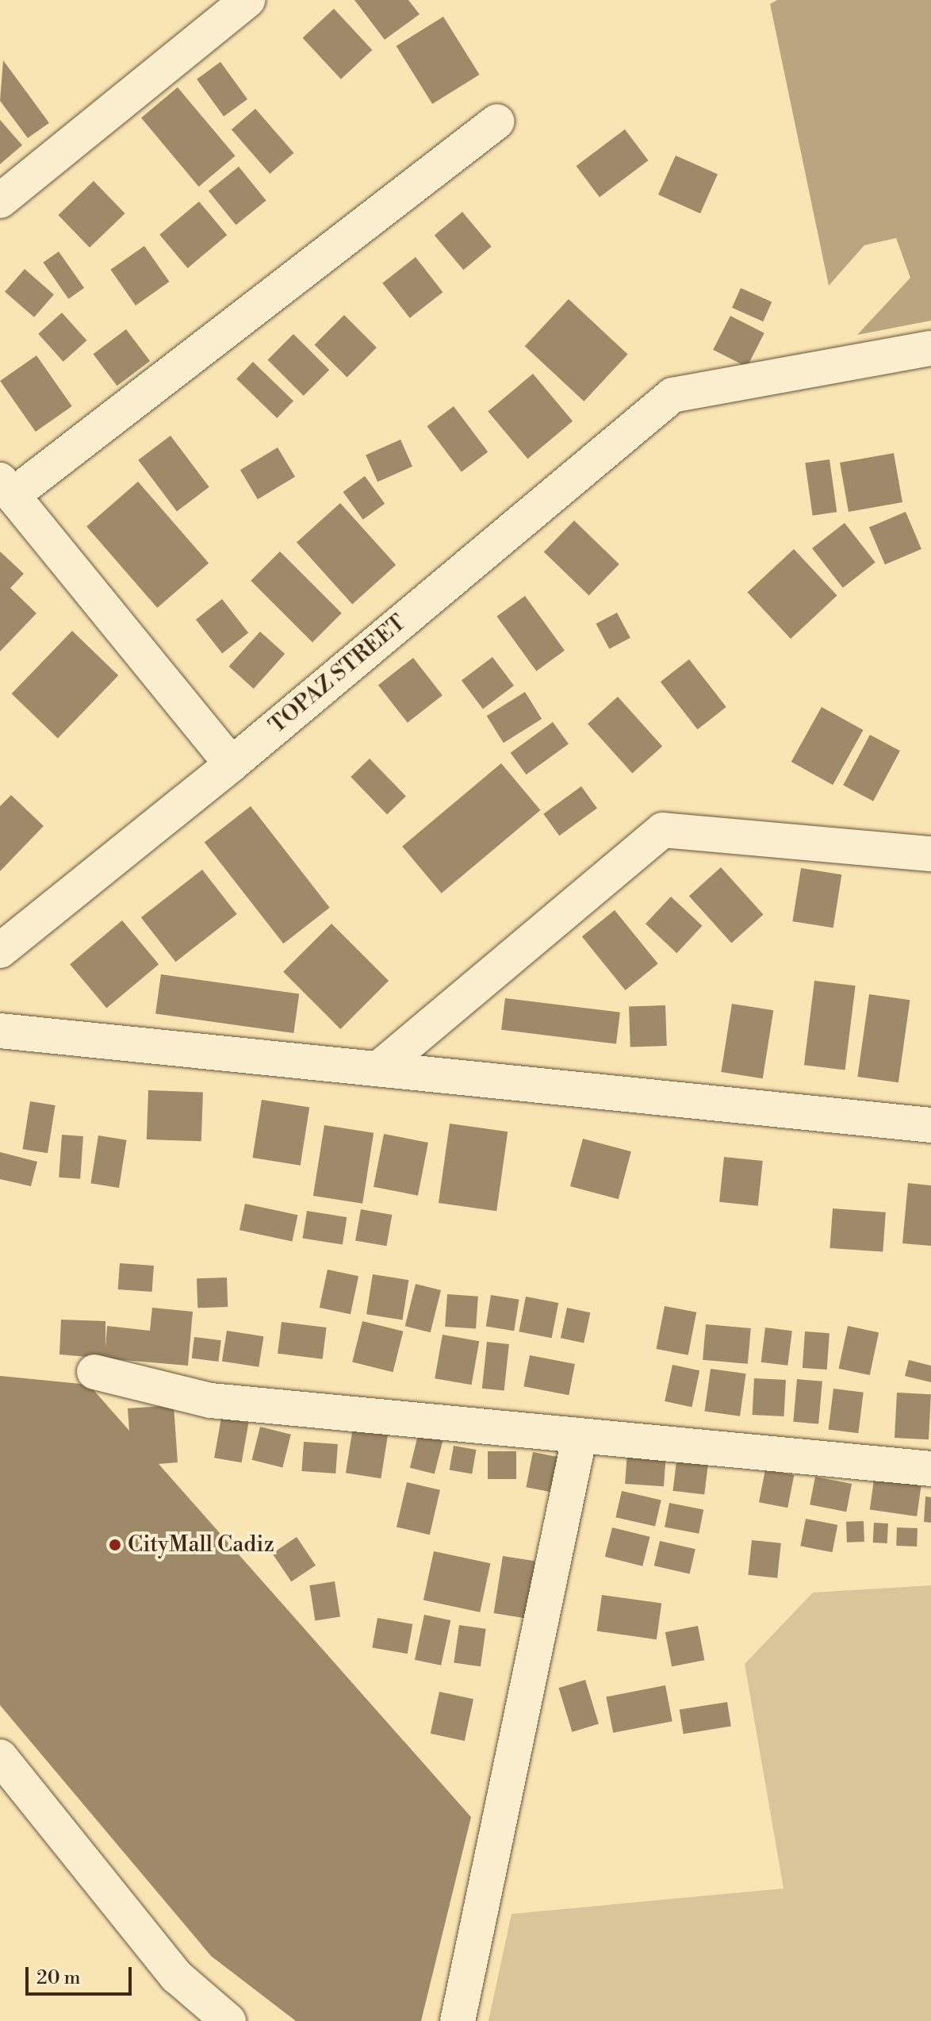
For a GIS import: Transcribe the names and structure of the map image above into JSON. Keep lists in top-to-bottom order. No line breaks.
{"streets":{"street":["TOPAZ STREET"]},"places":["CityMall Cadiz"],"scale_bar":"20 m"}
